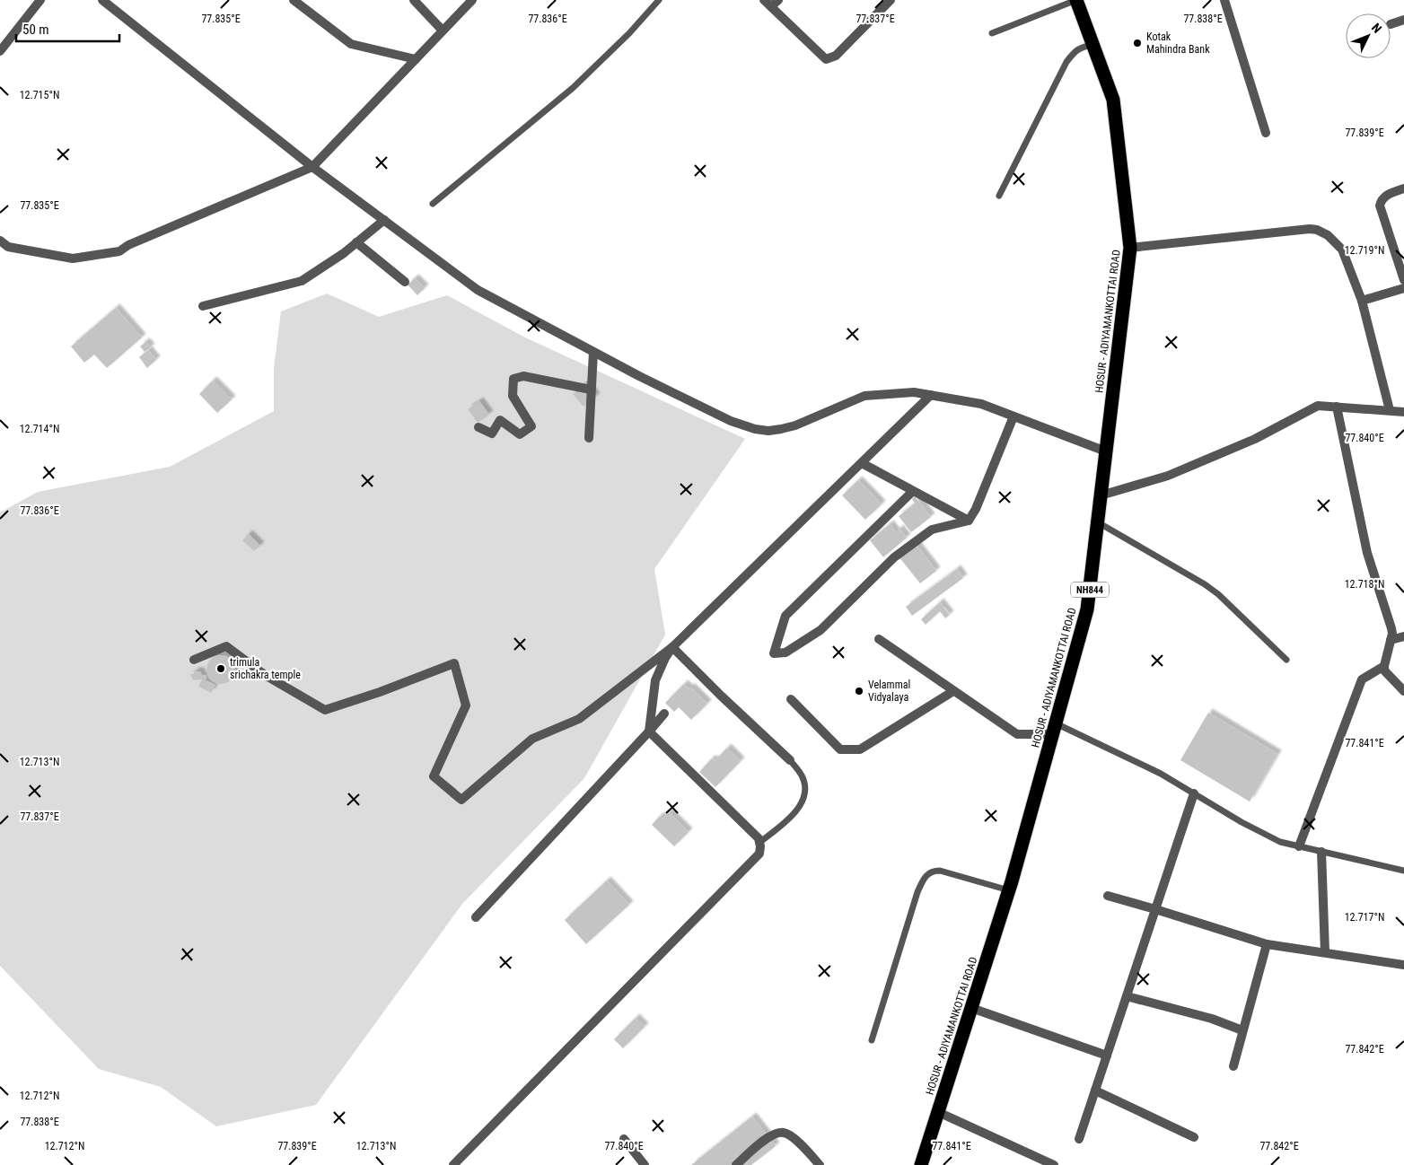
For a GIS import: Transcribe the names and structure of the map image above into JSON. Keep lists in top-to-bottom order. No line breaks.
{"streets":{"highway":["HOSUR - ADIYAMANKOTTAI ROAD","NH844"]},"places":["Kotak Mahindra Bank","trimula srichakra temple","Velammal Vidyalaya"],"scale_bar":"50 m","north":"top right","coordinates":["77.836°E","77.835°E","77.837°E","77.838°E","12.715°N","77.839°E","12.719°N","12.714°N","77.840°E","12.718°N","77.841°E","12.713°N","12.717°N","77.842°E","12.712°N"]}
